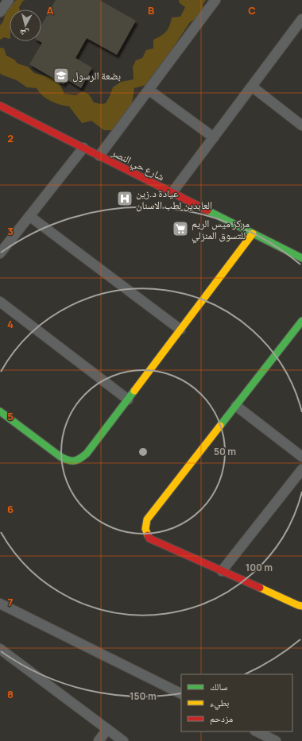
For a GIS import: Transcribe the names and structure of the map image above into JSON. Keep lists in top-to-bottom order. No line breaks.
{"streets":{"street":["شارع حي النصر"]},"places":{"school or university":["بضعة الرسول"],"hospital":["عيادة د.زين العابدين لطب الاسنان"],"supermarket":["مركز ميس الريم للتسوق المنزلي"]},"legend":["سالك","بطيء","مزدحم"],"north":"bottom","grid":{"columns":["A","B","C"],"rows":["2","3","4","5","6","7","8"]},"rings":["50 m","100 m","150 m"]}
